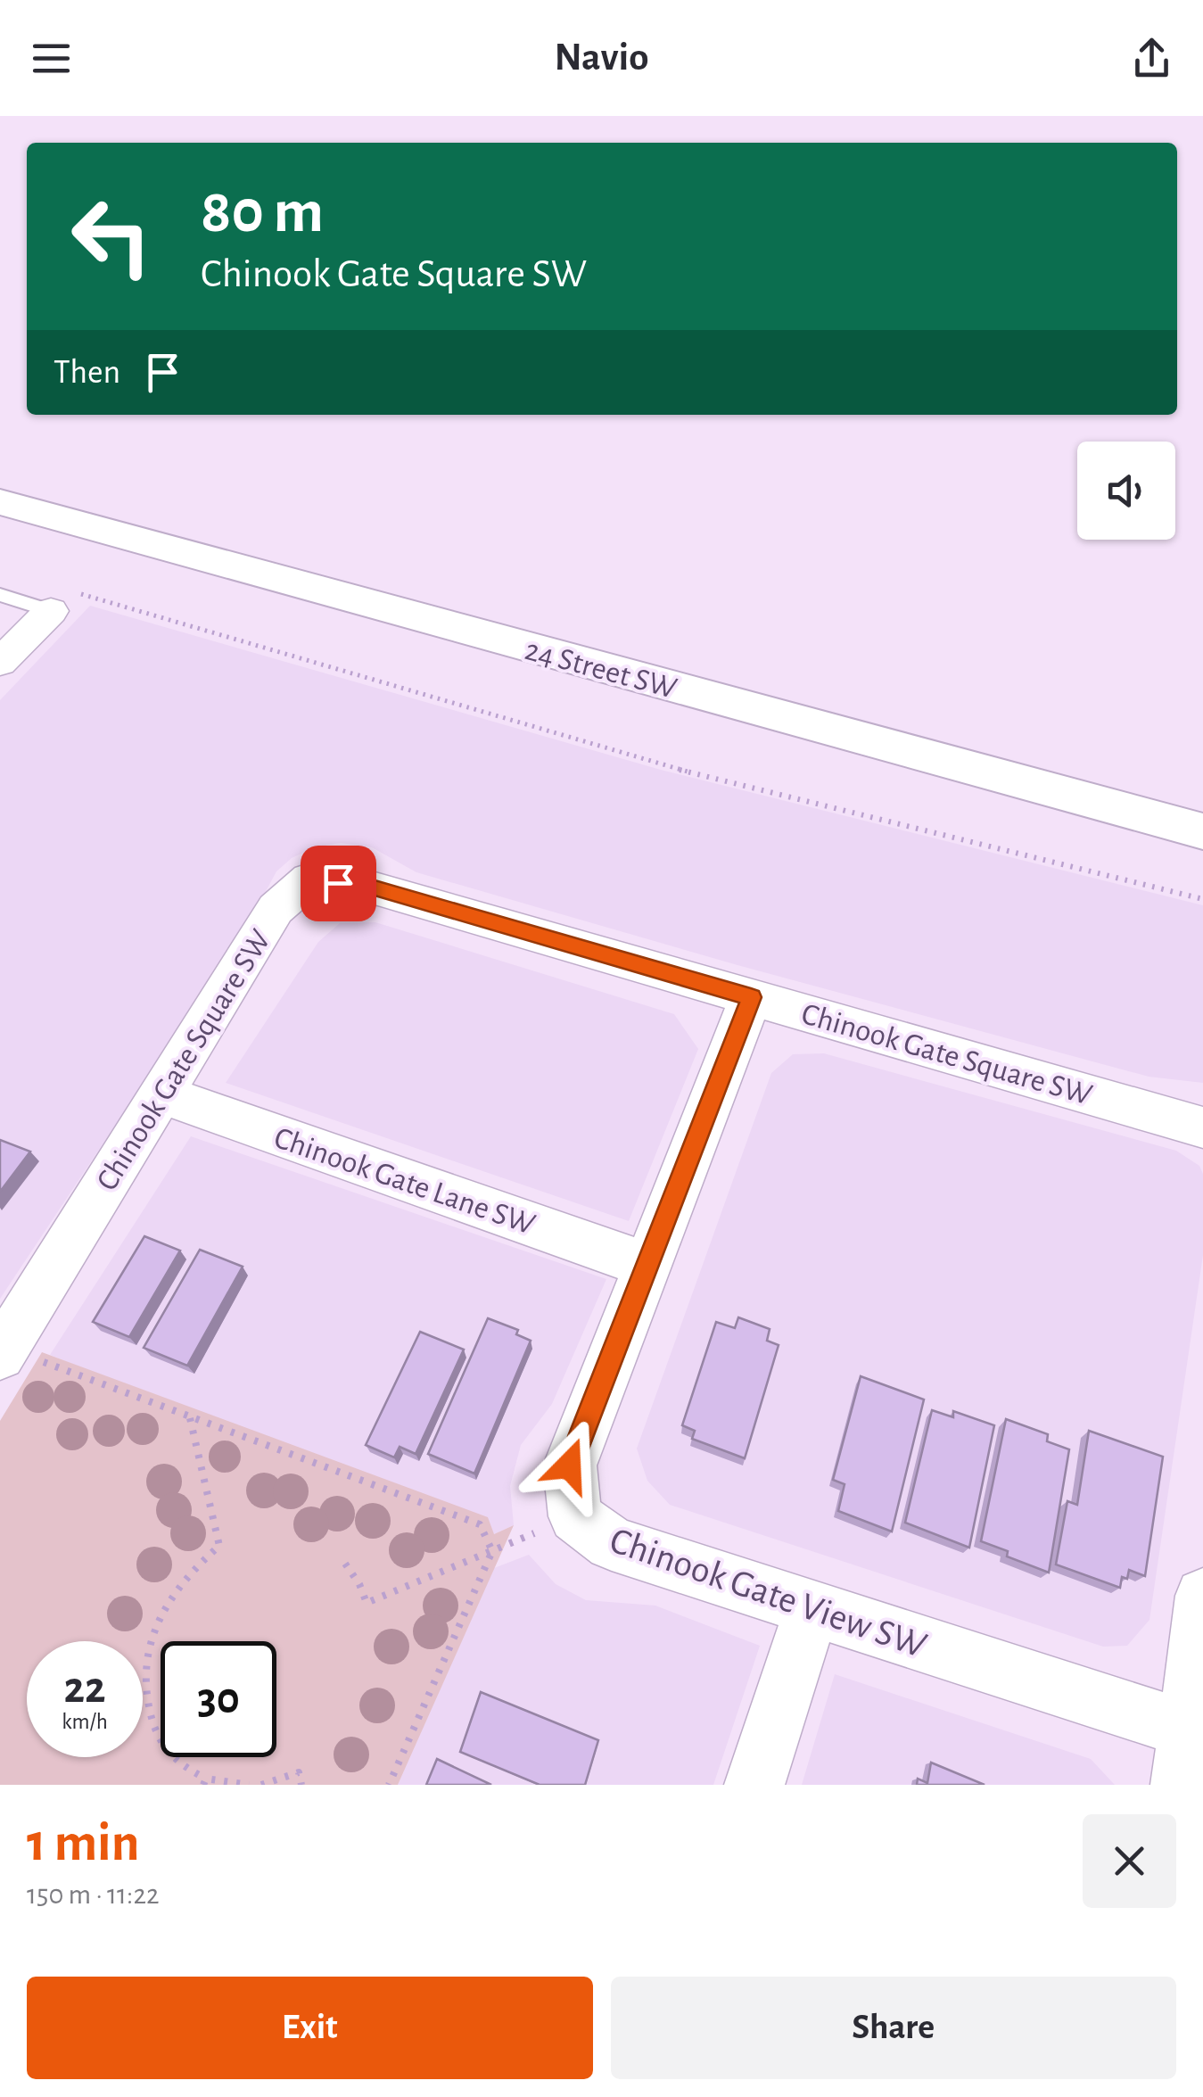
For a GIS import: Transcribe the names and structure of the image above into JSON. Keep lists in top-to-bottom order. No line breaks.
{"streets":{"street":["24 Street SW","Chinook Gate Square SW","Chinook Gate Lane SW","Chinook Gate View SW"]},"crossings":[["Chinook Gate Square SW","Chinook Gate Lane SW"],["Chinook Gate Square SW","Chinook Gate View SW"],["Chinook Gate Lane SW","Chinook Gate View SW"]],"page":{"header":"Navio","turn":["80 m","Chinook Gate Square SW"],"then":"Then","speed":"22 km/h","limit":"30","heading":["1 min","150 m · 11:22"],"buttons":["Exit","Share"]}}
